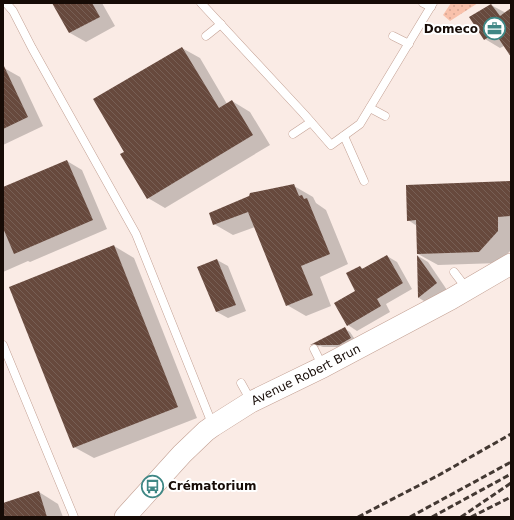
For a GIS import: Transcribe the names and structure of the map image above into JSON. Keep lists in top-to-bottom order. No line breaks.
{"streets":{"street":["Avenue Robert Brun"]},"places":{"office":["Domeco"],"bus stop":["Crématorium"]}}
